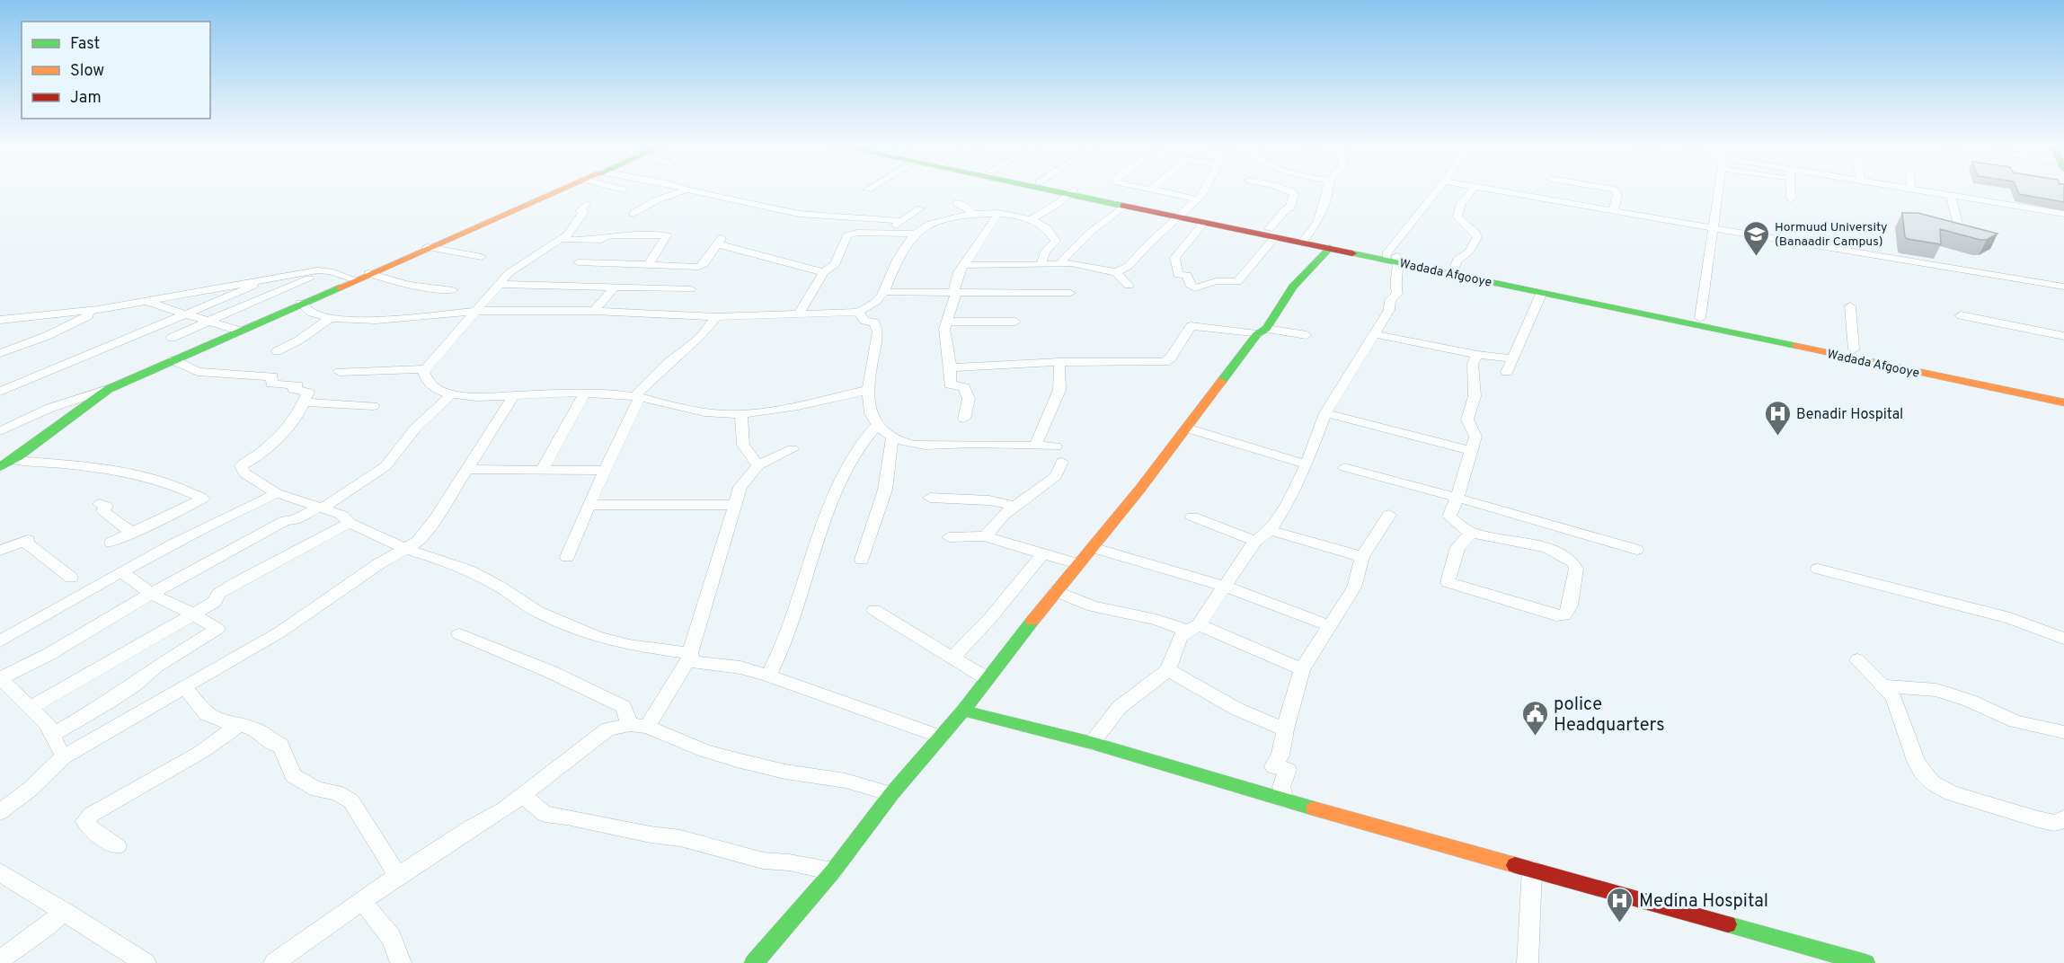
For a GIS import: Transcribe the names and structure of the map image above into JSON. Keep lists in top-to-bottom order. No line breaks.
{"streets":{"main road":["Wadada Afgooye"]},"places":{"school or university":["Hormuud University (Banaadir Campus)"],"hospital":["Benadir Hospital","Medina Hospital"],"public building":["police Headquarters"]},"legend":["Fast","Slow","Jam"]}
